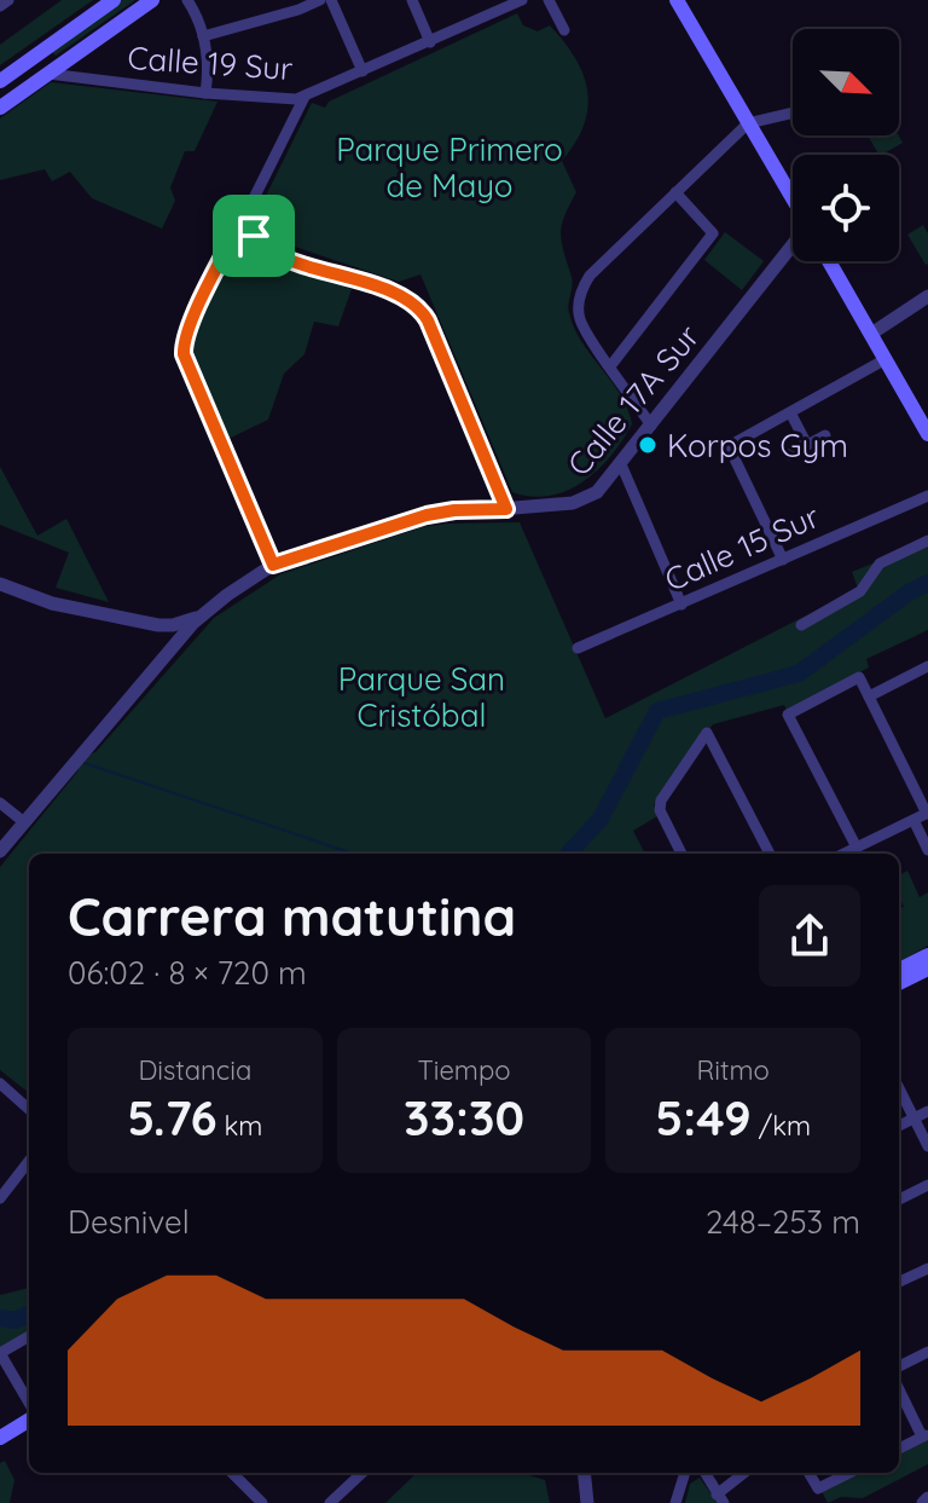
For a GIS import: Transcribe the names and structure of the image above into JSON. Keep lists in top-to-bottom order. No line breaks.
{"streets":{"street":["Calle 19 Sur","Calle 17A Sur","Calle 15 Sur"]},"parks":["Parque Primero de Mayo","Parque San Cristóbal"],"places":["Korpos Gym"],"north":"bottom right","page":{"heading":["Carrera matutina","06:02 · 8 × 720 m"],"stats":[["Distancia","5.76 km"],["Tiempo","33:30"],["Ritmo","5:49 /km"]],"chart":["Desnivel","248–253 m"]}}
